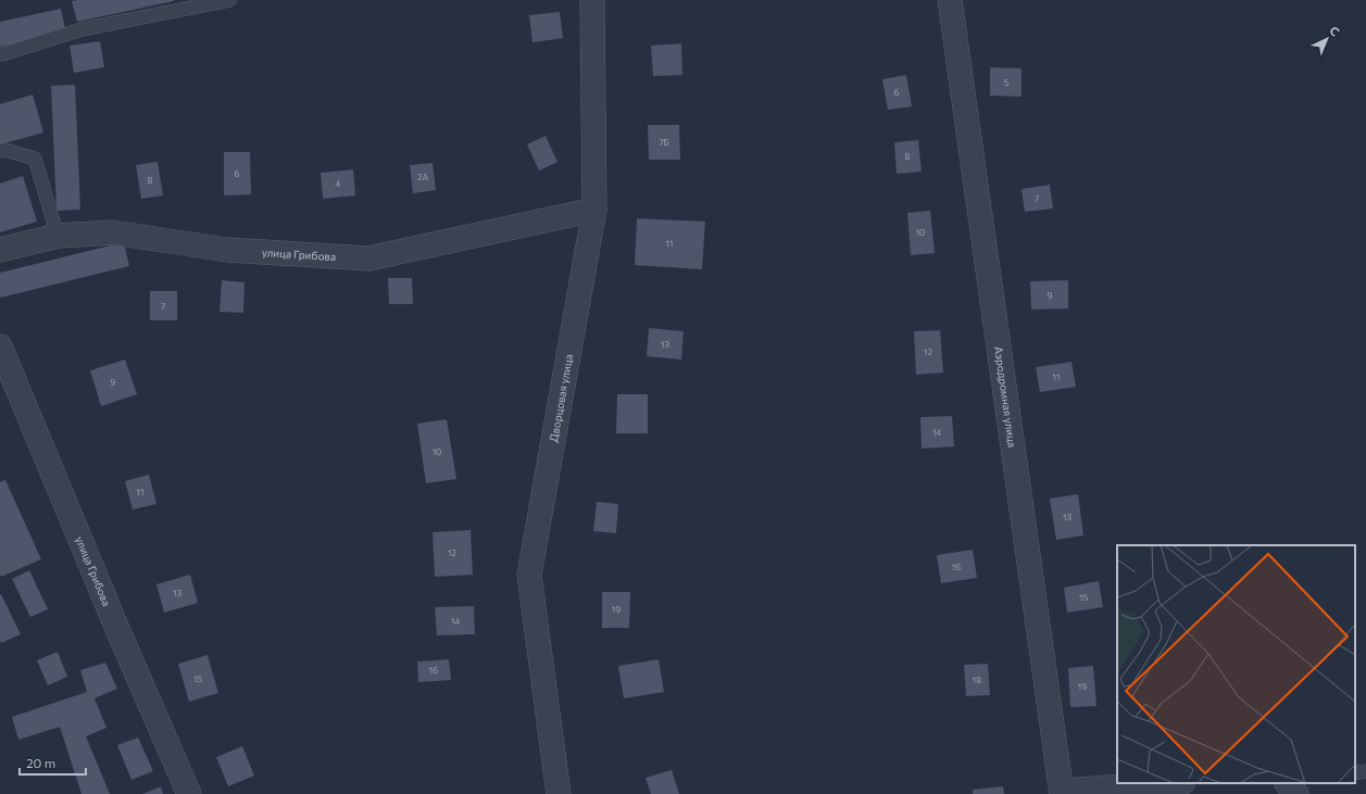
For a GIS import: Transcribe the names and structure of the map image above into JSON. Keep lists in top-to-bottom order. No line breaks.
{"streets":{"street":["улица Грибова","Аэродромная улица","Дворцовая улица"]},"crossings":[["улица Грибова","Дворцовая улица"]],"house_numbers":["5","6","7Б","8","6","2А","8","4","7","10","11","9","7","13","12","11","9","14","10","11","13","12","16","13","15","19","14","16","15","18","19"],"scale_bar":"20 m","north":"top right"}
